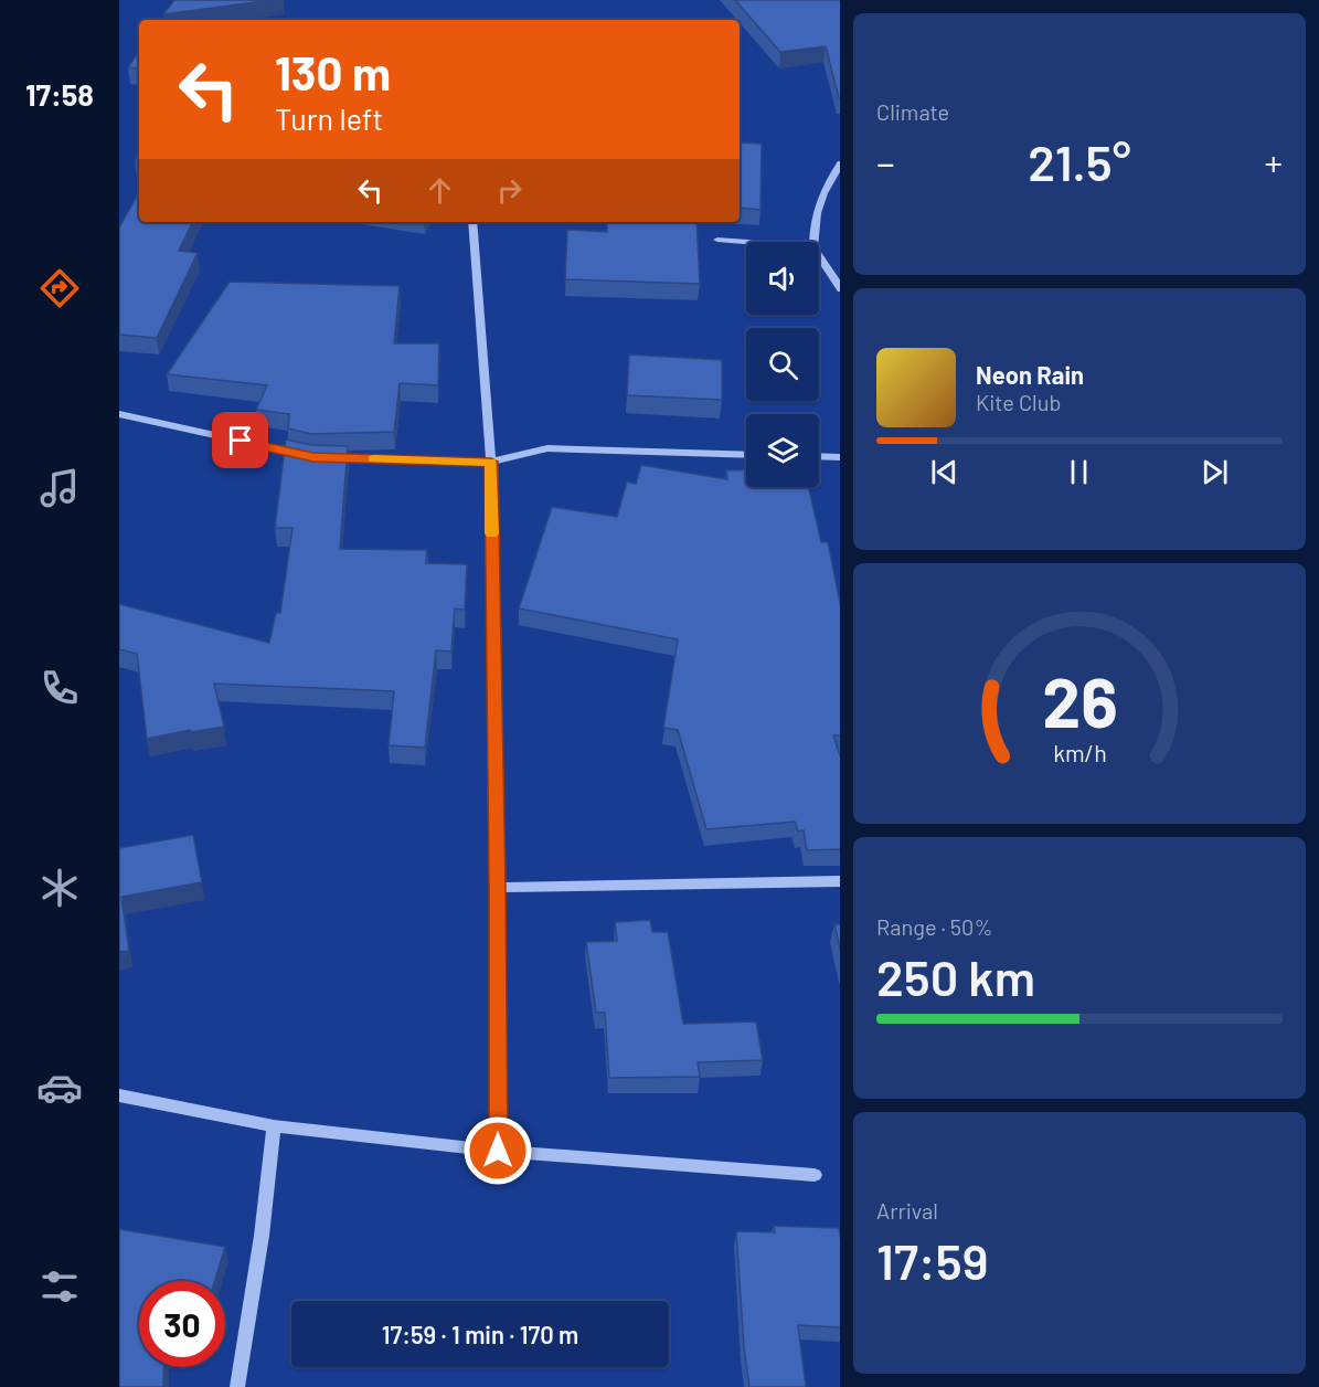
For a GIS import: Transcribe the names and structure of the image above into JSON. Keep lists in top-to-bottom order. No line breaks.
{"page":{"tabs":"17:58","tile":["Climate",["Range · 50%","250 km"],["Arrival","17:59"]],"turn":["130 m","Turn left"],"heat":["−","21.5°","+"],"song":["Neon Rain","Kite Club"],"limit":"30","trip":"17:59 · 1 min · 170 m","gauge":["26","km/h"]}}
